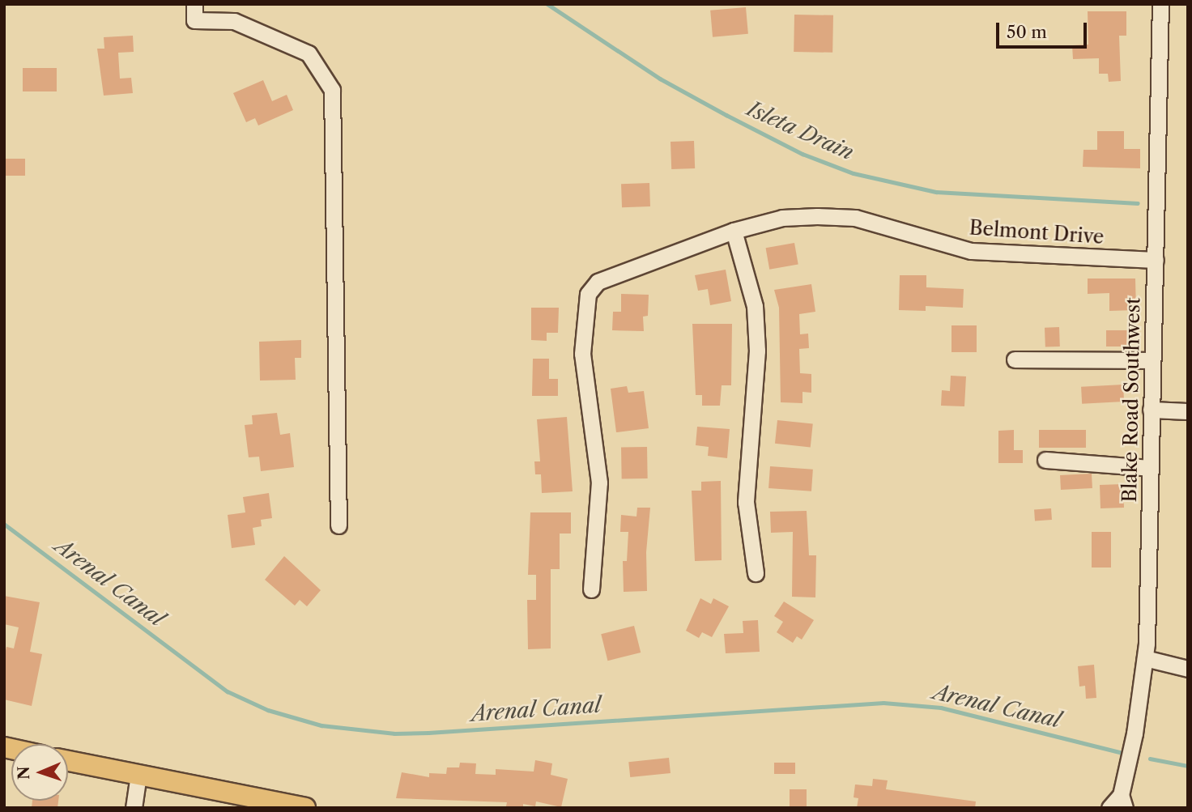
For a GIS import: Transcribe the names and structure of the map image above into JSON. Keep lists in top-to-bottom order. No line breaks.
{"streets":{"street":["Belmont Drive","Blake Road Southwest"]},"crossings":[["Belmont Drive","Blake Road Southwest"]],"water":["Isleta Drain","Arenal Canal"],"scale_bar":"50 m","north":"left"}
